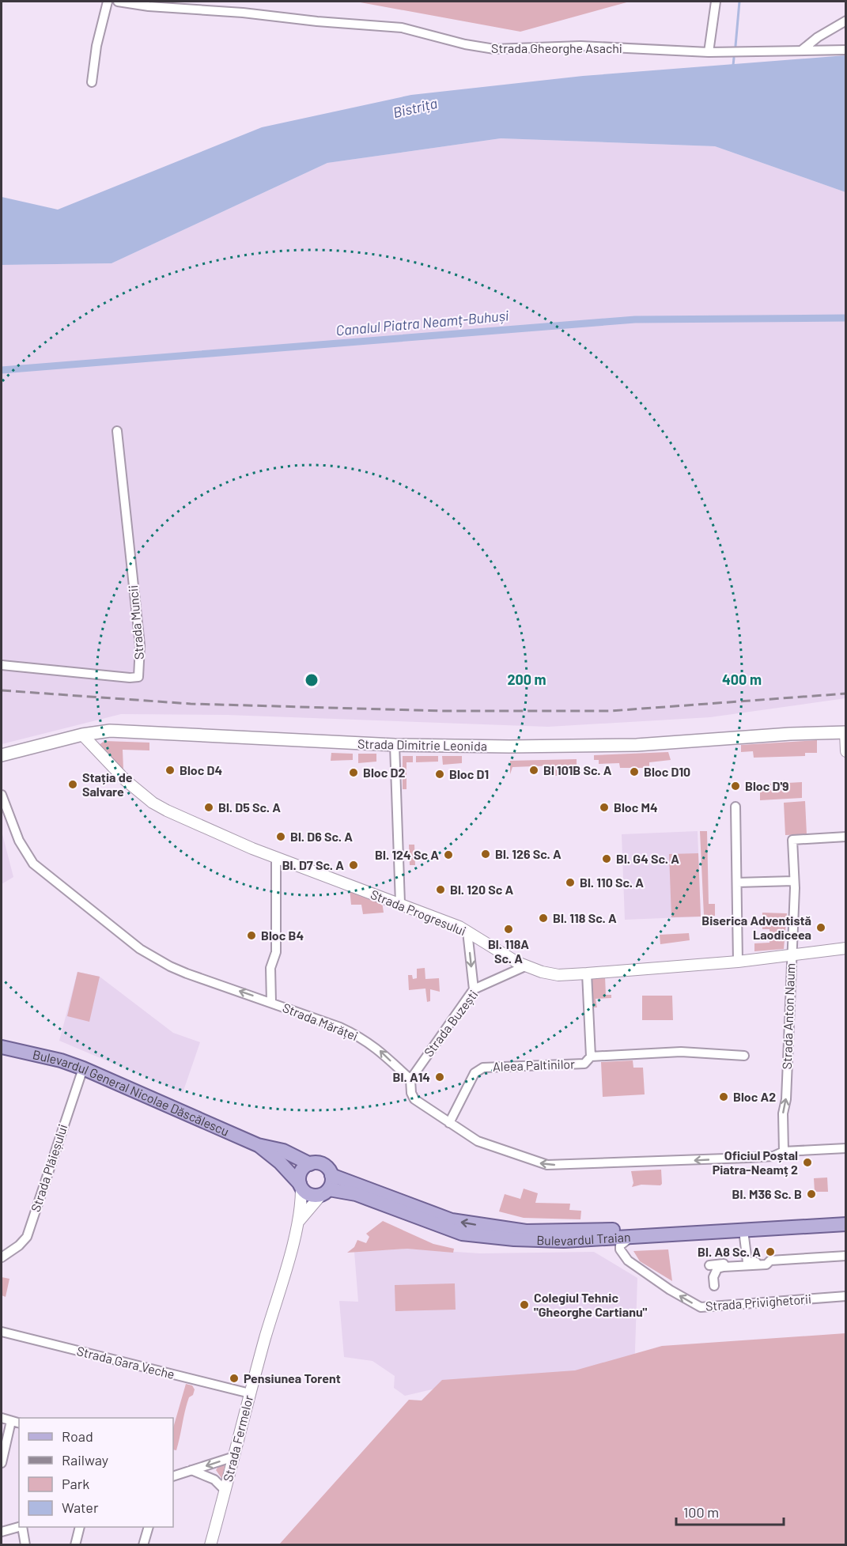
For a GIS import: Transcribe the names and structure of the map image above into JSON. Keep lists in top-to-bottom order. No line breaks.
{"streets":{"main road":["Strada Dimitrie Leonida","Bulevardul General Nicolae Dăscălescu","Bulevardul Traian"],"street":["Strada Gheorghe Asachi","Strada Muncii","Strada Progresului","Strada Anton Naum","Strada Mărăței","Strada Buzești","Aleea Paltinilor","Strada Plăieșului","Strada Privighetorii","Strada Gara Veche","Strada Fermelor"]},"crossings":[["Strada Dimitrie Leonida","Strada Progresului"],["Strada Progresului","Strada Anton Naum"],["Strada Progresului","Strada Buzești"],["Strada Progresului","Aleea Paltinilor"],["Strada Anton Naum","Strada Mărăței"],["Strada Mărăței","Strada Buzești"],["Strada Mărăței","Aleea Paltinilor"],["Bulevardul General Nicolae Dăscălescu","Strada Plăieșului"],["Bulevardul General Nicolae Dăscălescu","Bulevardul Traian"],["Bulevardul General Nicolae Dăscălescu","Strada Fermelor"],["Bulevardul Traian","Strada Privighetorii"],["Bulevardul Traian","Strada Fermelor"],["Strada Gara Veche","Strada Fermelor"]],"one_way":["Strada Anton Naum","Strada Mărăței"],"water":["Bistrița","Canalul Piatra Neamț-Buhuși"],"places":["Bloc D4","Bl 101B Sc. A","Bloc D10","Bloc D2","Bloc D1","Stația de Salvare","Bloc D'9","Bl. D5 Sc. A","Bloc M4","Bl. D6 Sc. A","Bl. 126 Sc. A","Bl. 124 Sc A","Bl. G4 Sc. A","Bl. D7 Sc. A","Bl. 110 Sc. A","Bl. 120 Sc A","Bl. 118 Sc. A","Biserica Adventistă Laodiceea","Bl. 118A Sc. A","Bloc B4","Bl. A14","Bloc A2","Oficiul Poștal Piatra-Neamț 2","Bl. M36 Sc. B","Bl. A8 Sc. A","Colegiul Tehnic \"Gheorghe Cartianu\"","Pensiunea Torent"],"legend":["Road","Railway","Park","Water"],"scale_bar":"100 m","rings":["200 m","400 m"]}
